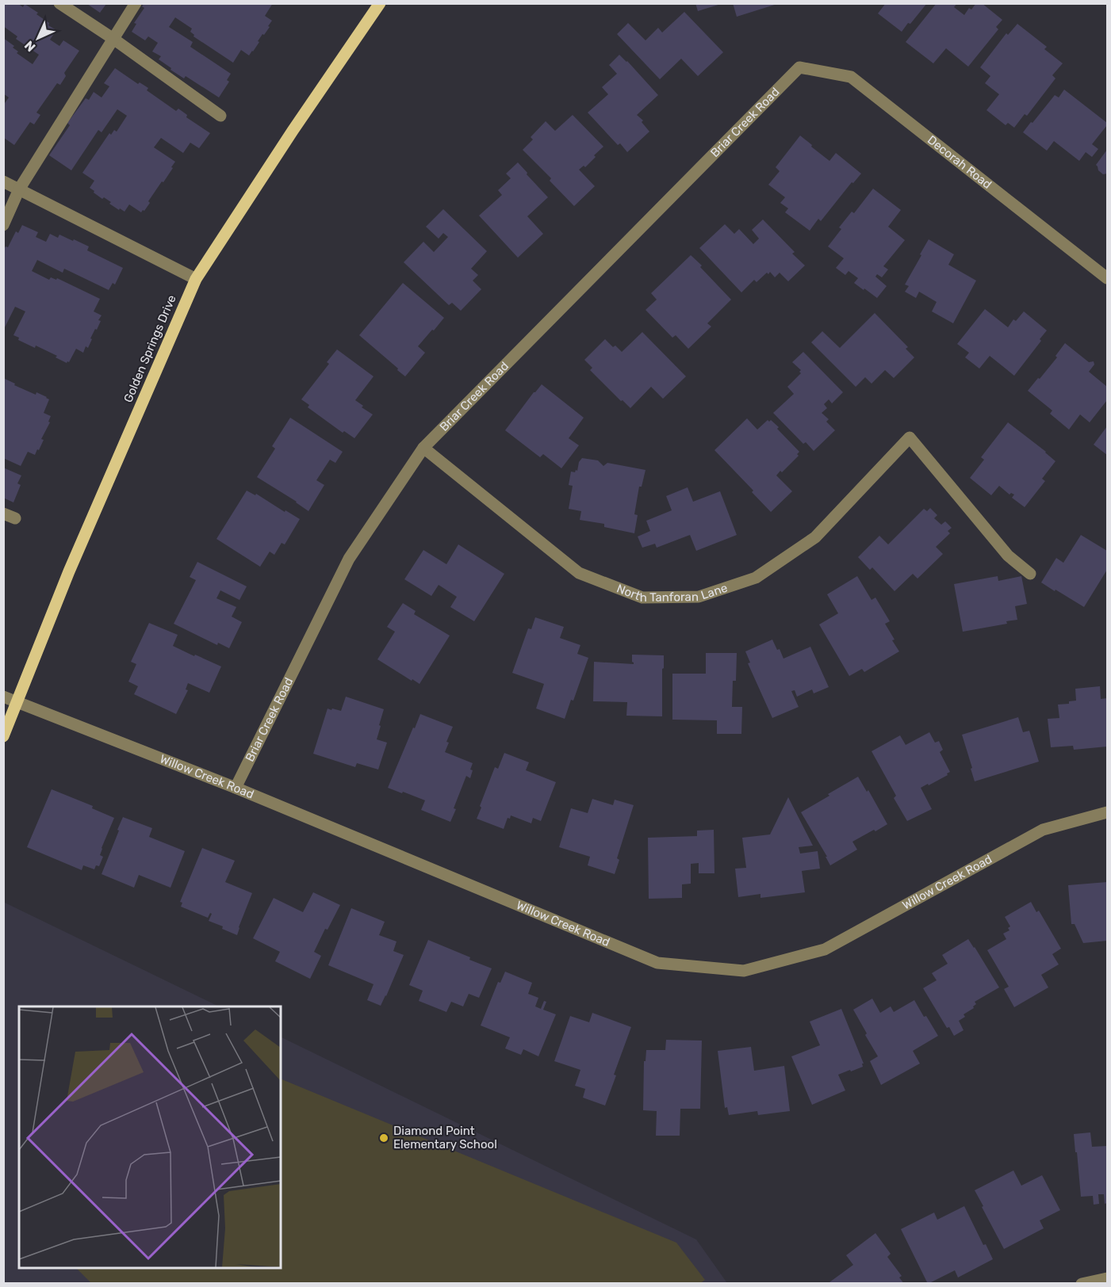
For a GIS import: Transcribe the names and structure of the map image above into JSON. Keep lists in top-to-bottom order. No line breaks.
{"streets":{"main road":["Golden Springs Drive"],"street":["Briar Creek Road","Decorah Road","North Tanforan Lane","Willow Creek Road"]},"crossings":[["Briar Creek Road","Decorah Road"],["Briar Creek Road","North Tanforan Lane"],["Briar Creek Road","Willow Creek Road"],["Golden Springs Drive","Willow Creek Road"]],"places":["Diamond Point Elementary School"],"north":"bottom left"}
